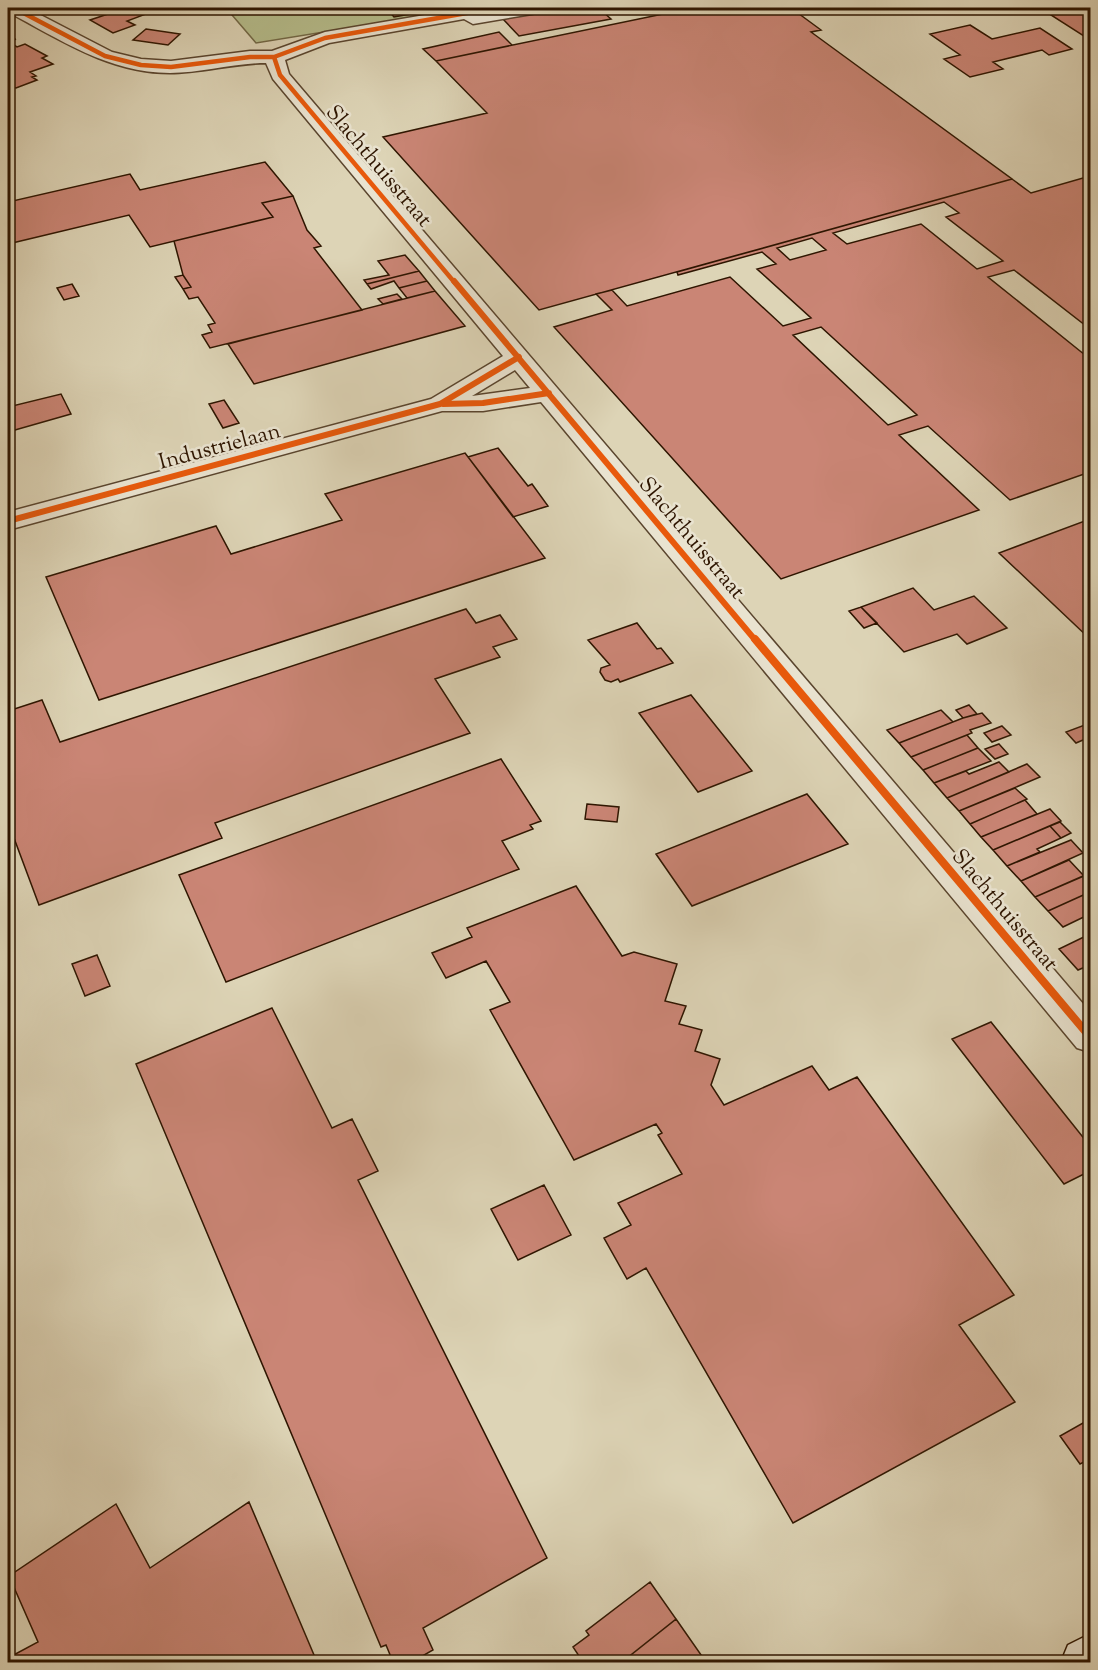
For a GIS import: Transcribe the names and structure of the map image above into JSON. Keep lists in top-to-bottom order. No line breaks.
{"streets":{"street":["Slachthuisstraat","Industrielaan"]},"crossings":[["Slachthuisstraat","Industrielaan"]]}
